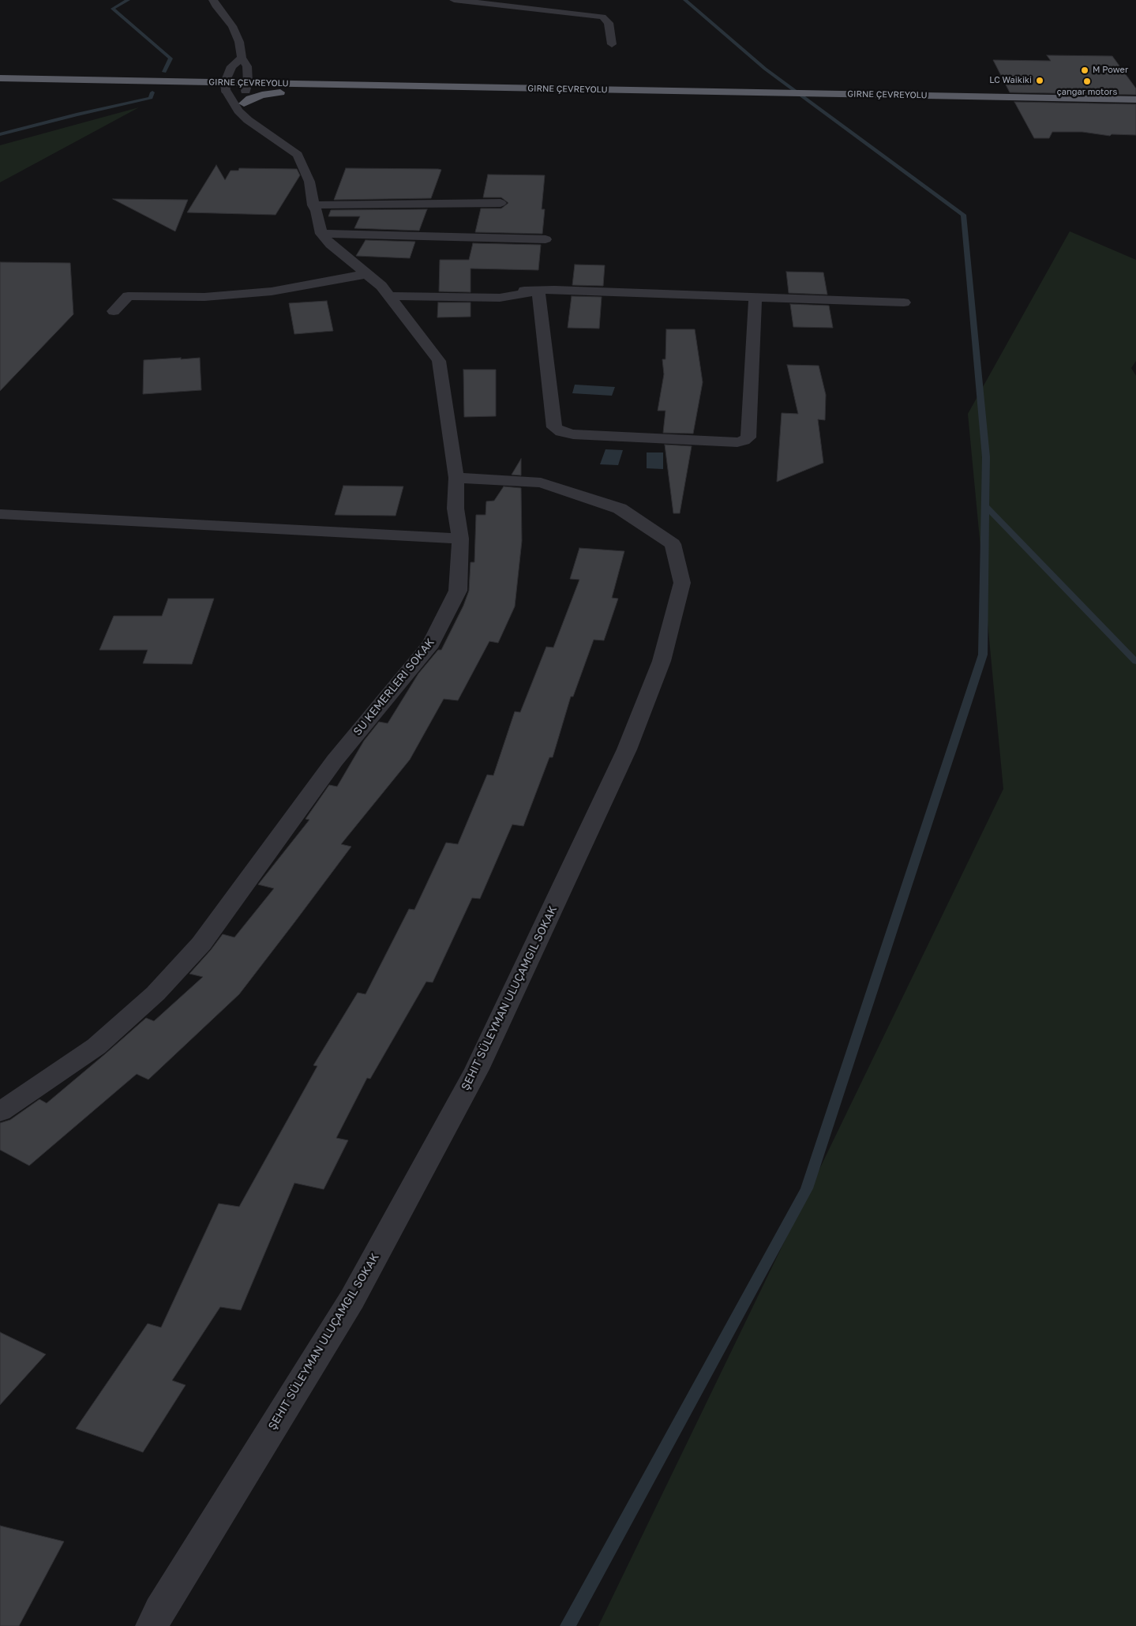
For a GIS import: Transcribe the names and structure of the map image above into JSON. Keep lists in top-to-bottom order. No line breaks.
{"streets":{"highway":["GIRNE ÇEVREYOLU"],"street":["SU KEMERLERI SOKAK","ŞEHIT SÜLEYMAN ULUÇAMGIL SOKAK"]},"crossings":[["SU KEMERLERI SOKAK","ŞEHIT SÜLEYMAN ULUÇAMGIL SOKAK"]],"places":["M Power","LC Waikiki","çangar motors"]}
